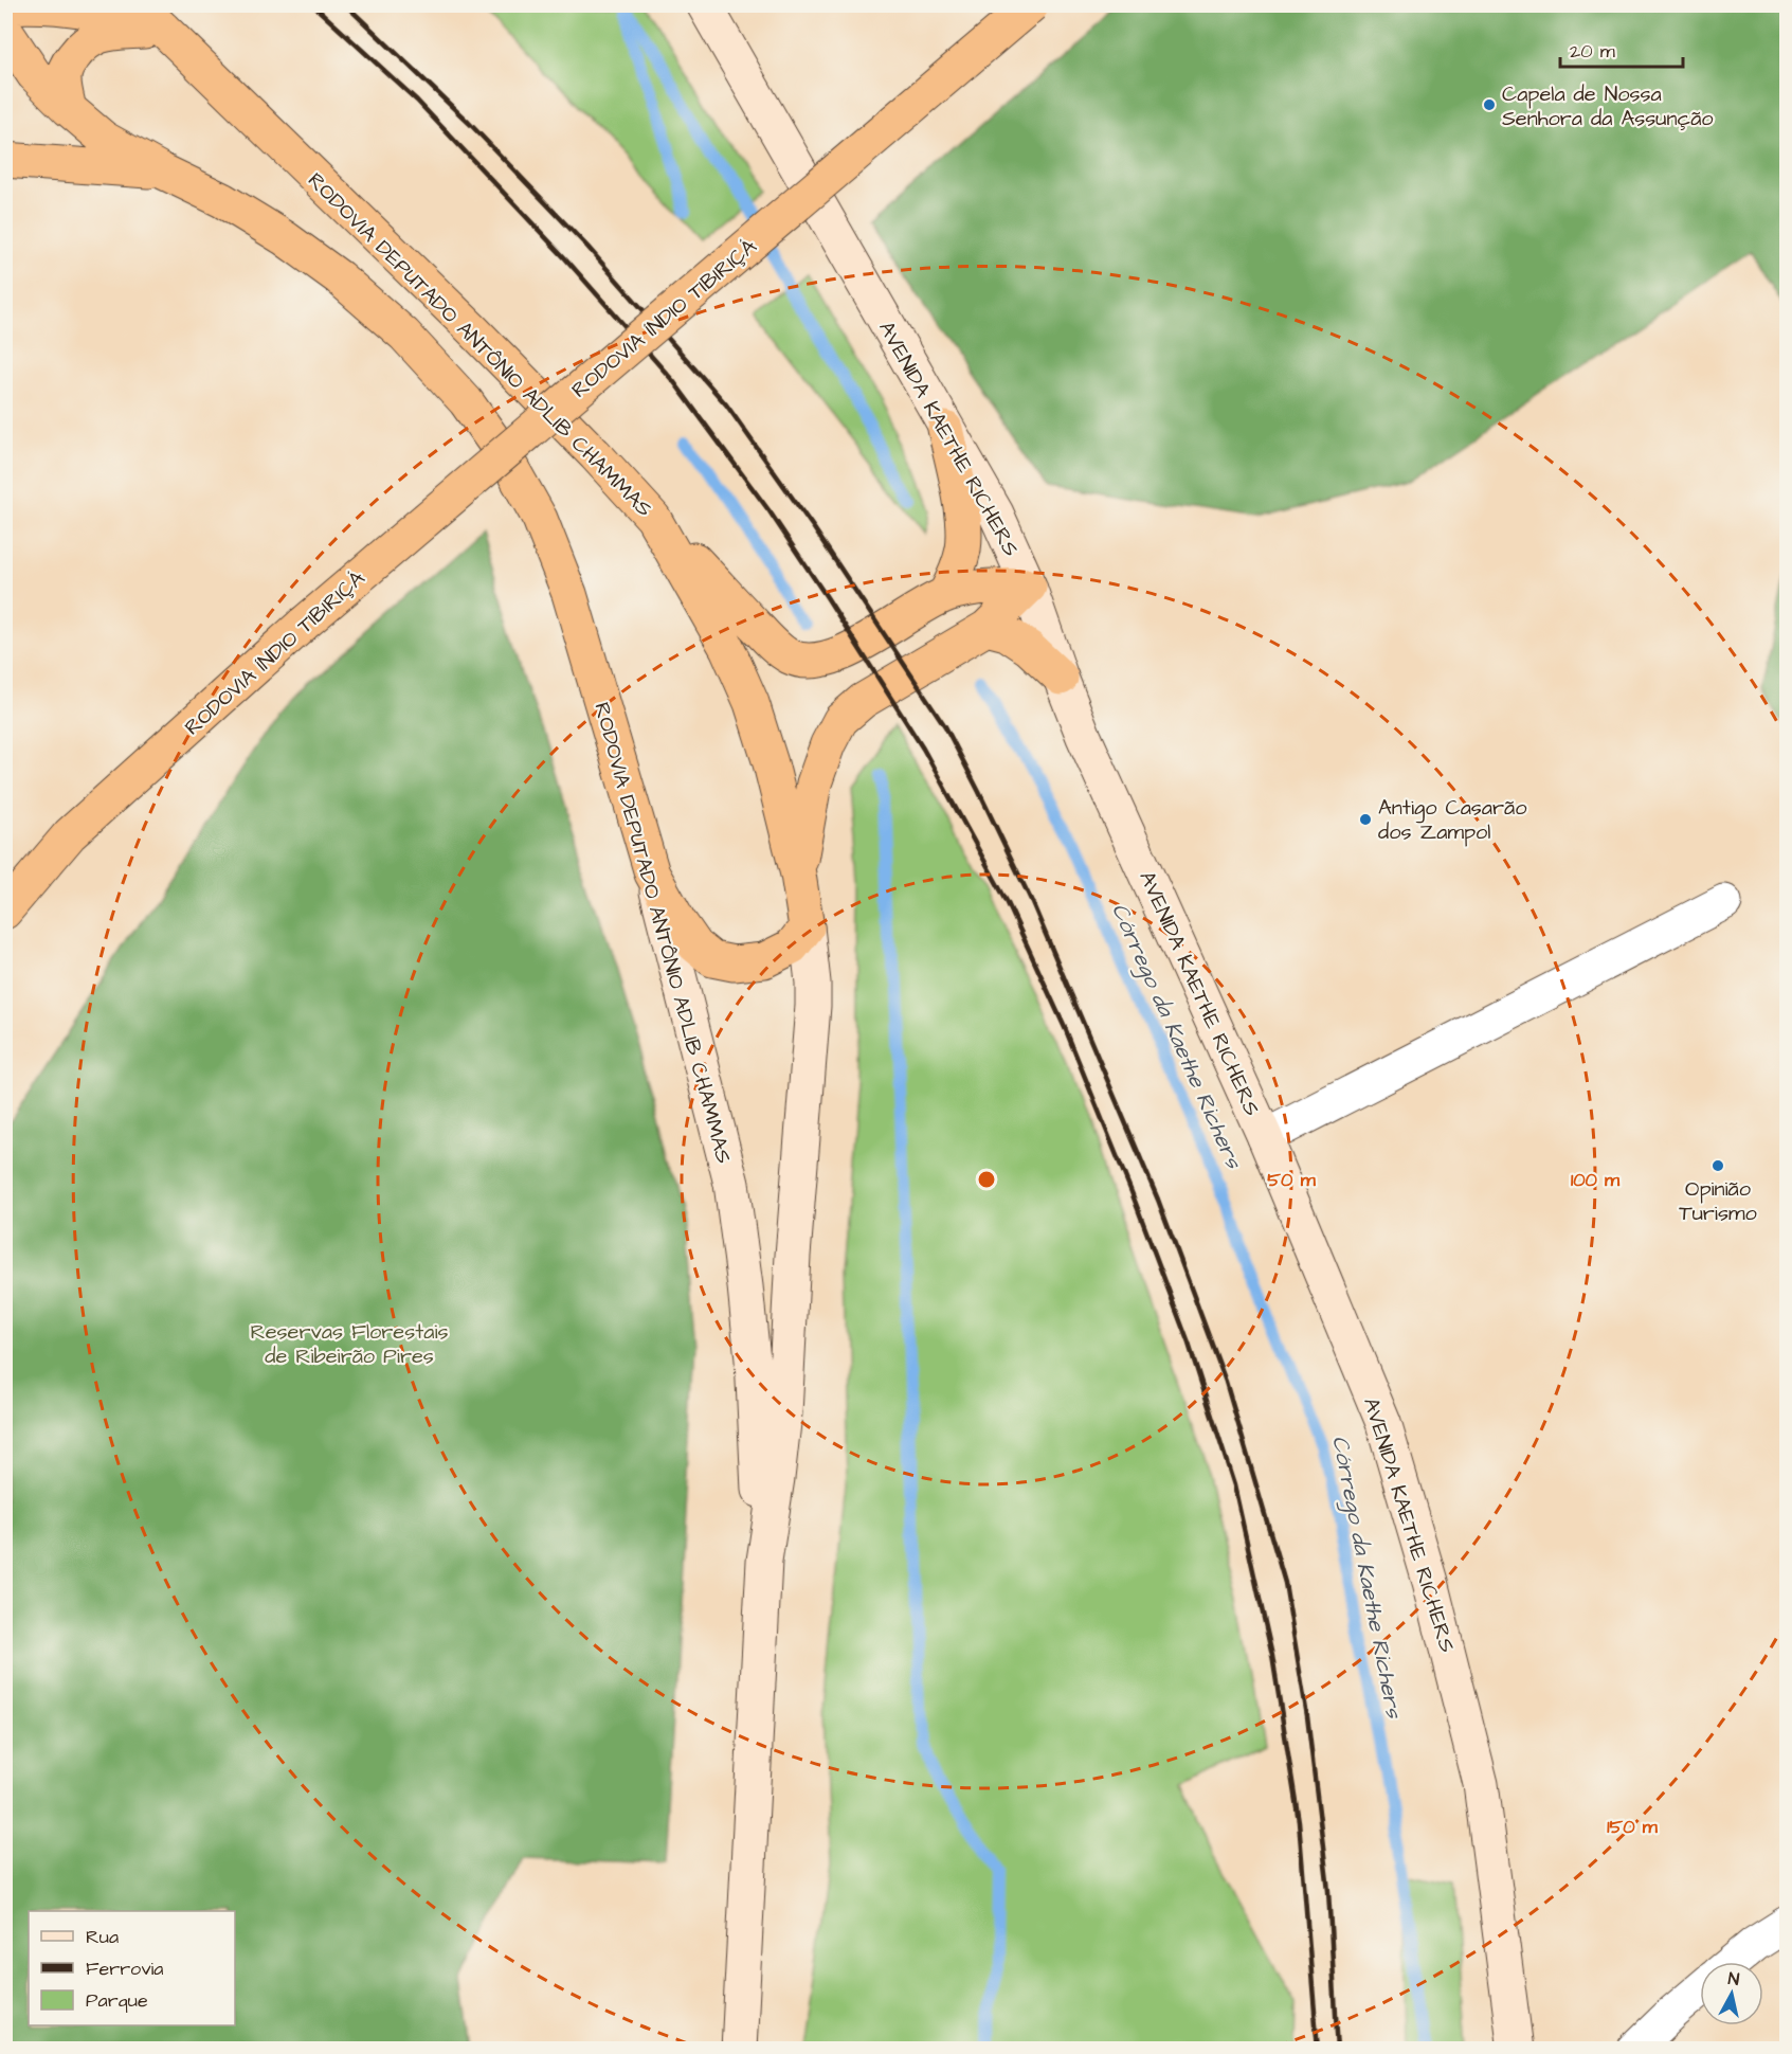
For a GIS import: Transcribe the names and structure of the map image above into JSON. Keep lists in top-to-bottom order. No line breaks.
{"streets":{"highway":["RODOVIA ÍNDIO TIBIRIÇÁ","RODOVIA DEPUTADO ANTÔNIO ADLIB CHAMMAS"],"main road":["AVENIDA KAETHE RICHERS"]},"water":["Córrego da Kaethe Richers"],"parks":["Reservas Florestais de Ribeirão Pires"],"places":["Capela de Nossa Senhora da Assunção","Antigo Casarão dos Zampol","Opinião Turismo"],"legend":["Rua","Ferrovia","Parque"],"scale_bar":"20 m","north":"top","rings":["50 m","100 m","150 m"]}
